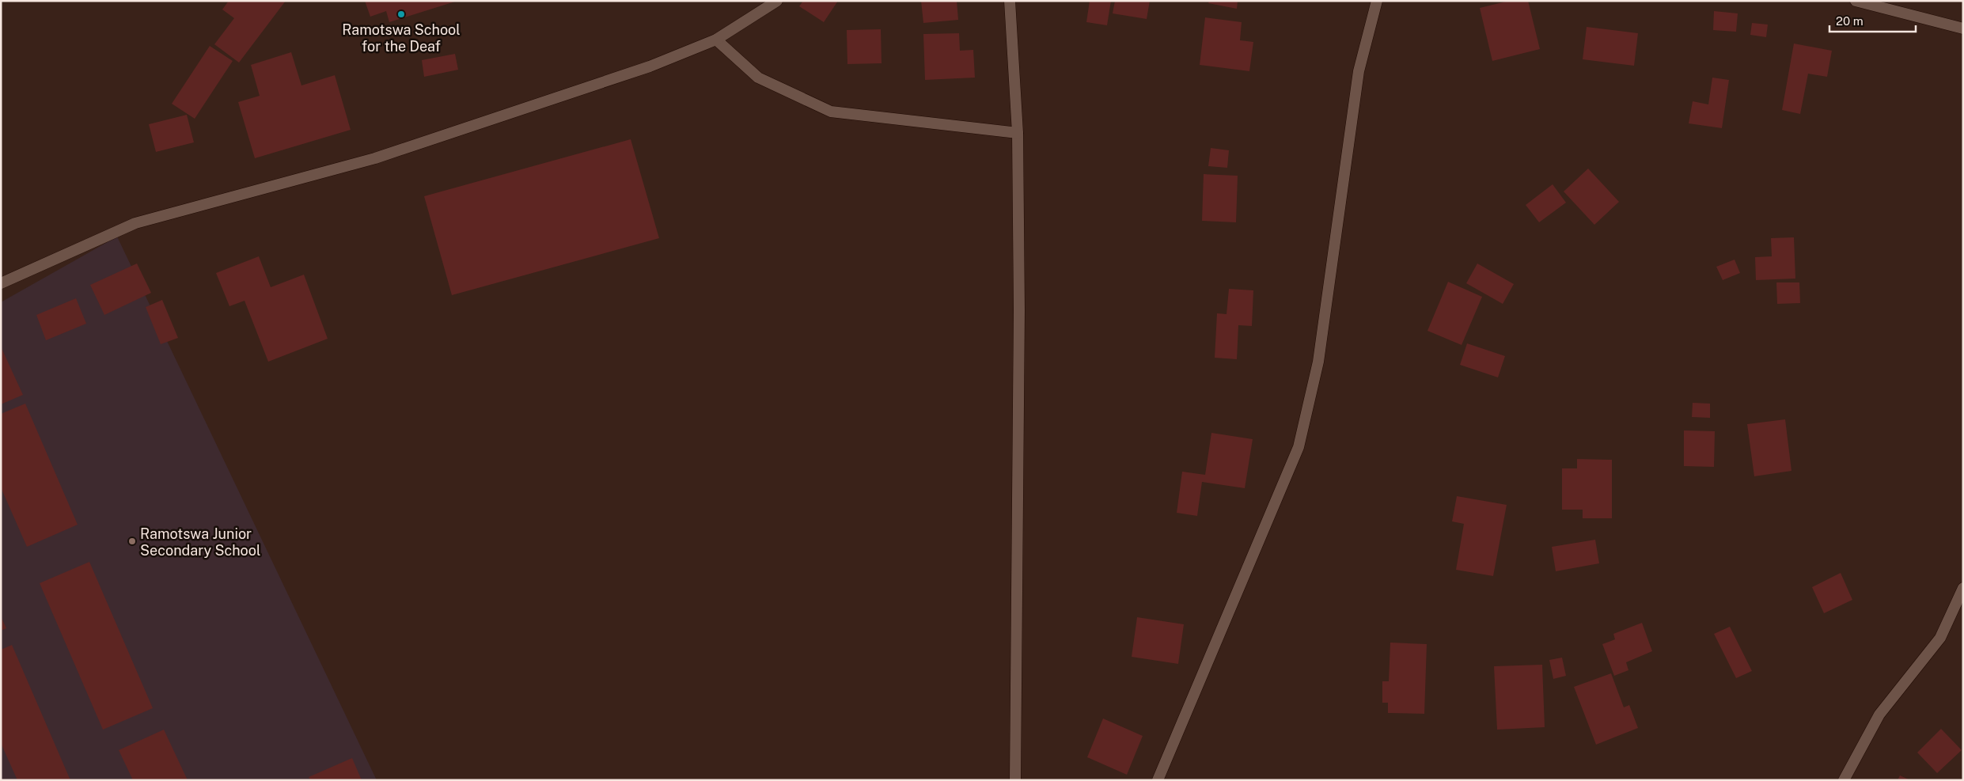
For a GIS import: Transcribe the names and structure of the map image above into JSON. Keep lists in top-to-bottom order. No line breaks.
{"places":["Ramotswa School for the Deaf","Ramotswa Junior Secondary School"],"scale_bar":"20 m"}
